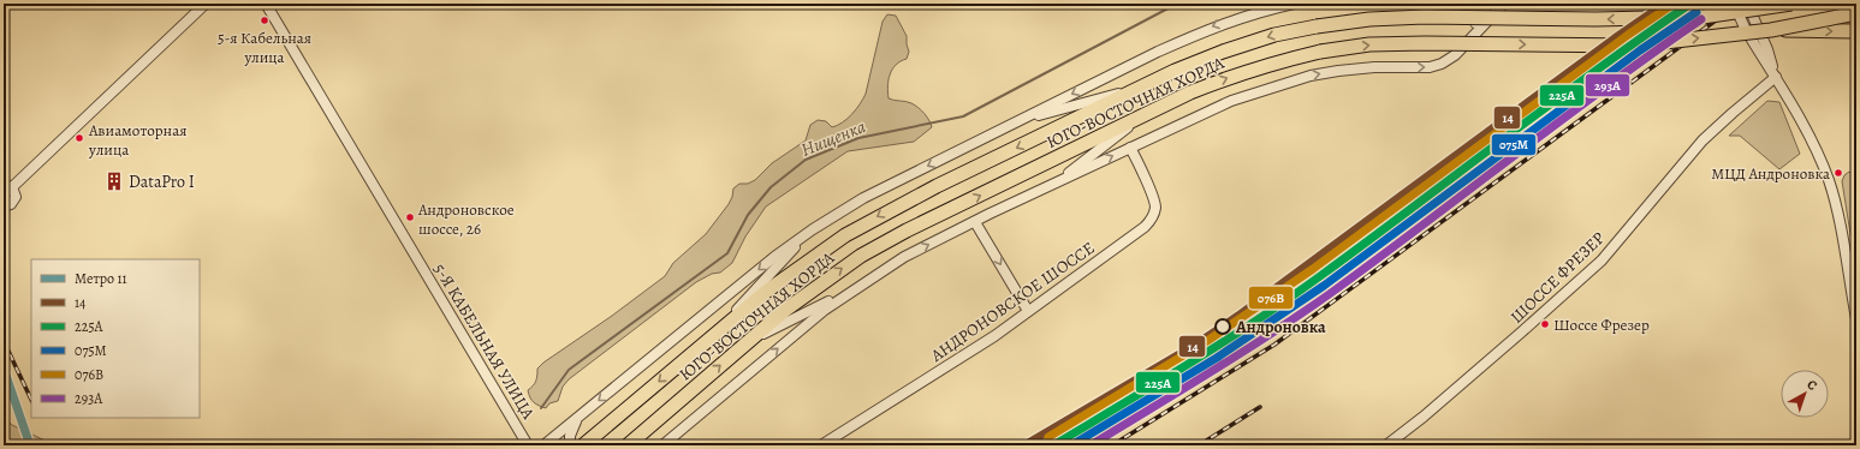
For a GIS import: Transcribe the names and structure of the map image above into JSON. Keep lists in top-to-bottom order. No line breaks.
{"streets":{"main road":["ЮГО-ВОСТОЧНАЯ ХОРДА"],"street":["ШОССЕ ФРЕЗЕР","АНДРОНОВСКОЕ ШОССЕ","5-Я КАБЕЛЬНАЯ УЛИЦА"]},"water":["Нищенка"],"places":{"other":["5-я Кабельная улица","Авиамоторная улица","МЦД Андроновка","Андроновское шоссе, 26","Шоссе Фрезер","Андроновка"],"building":["DataPro I"]},"lines":["transit line 14","transit line 225А","transit line 076В","transit line 075М","transit line 293А","metro line 11"],"legend":["Метро 11","14","225А","075М","076В","293А"],"north":"top right"}
